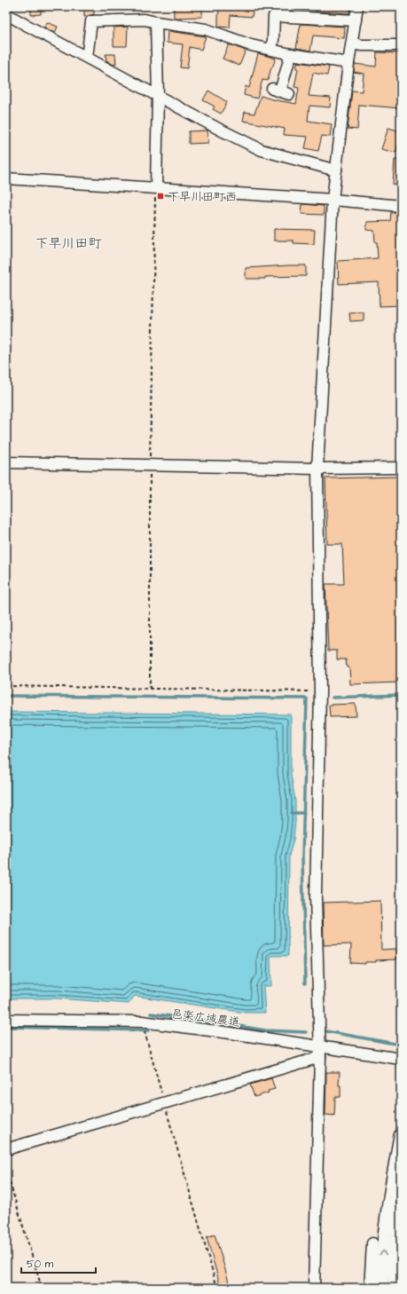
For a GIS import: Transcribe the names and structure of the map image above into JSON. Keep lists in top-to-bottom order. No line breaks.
{"streets":{"street":["邑楽広域農道"]},"districts":["下早川田町"],"places":{"transit":["下早川田町西"]},"scale_bar":"50 m"}
